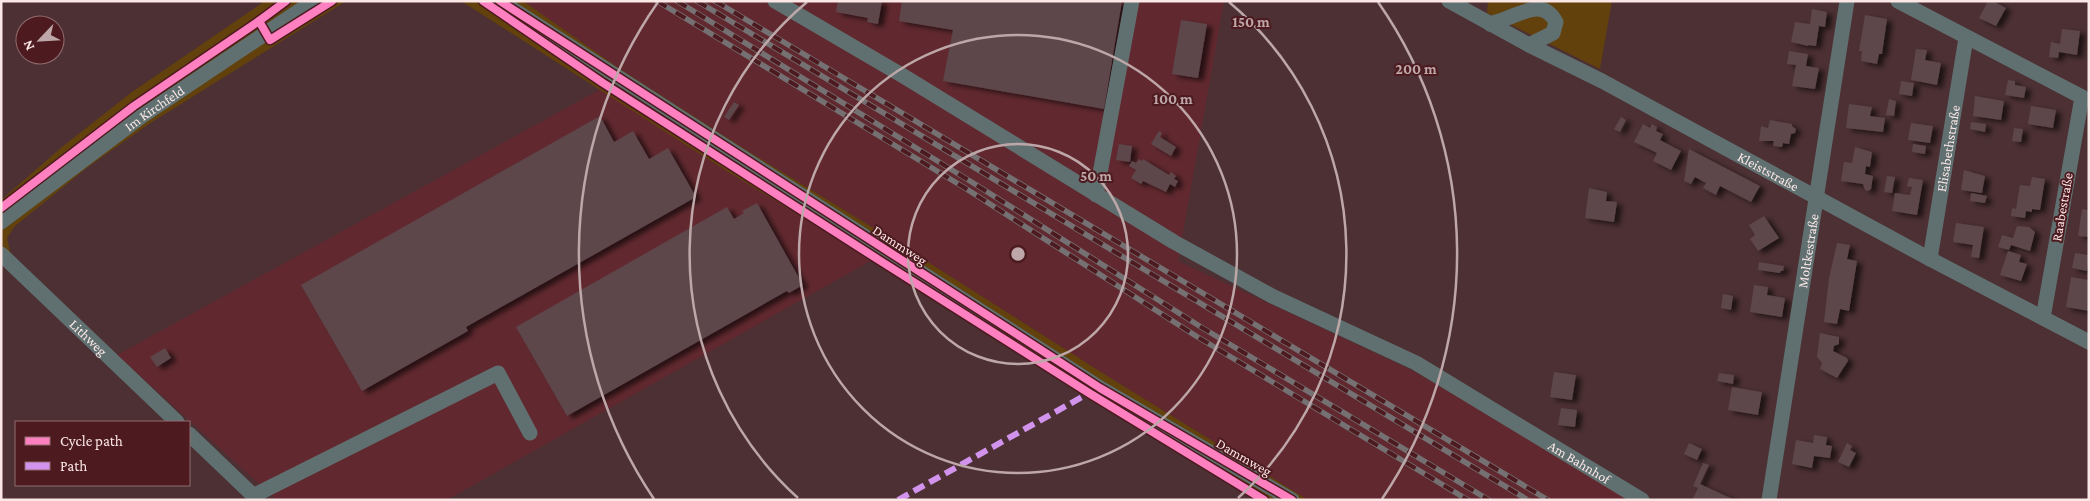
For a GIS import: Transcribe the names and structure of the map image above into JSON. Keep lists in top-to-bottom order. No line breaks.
{"streets":{"street":["Im Kirchfeld","Elisabethstraße","Kleiststraße","Raabestraße","Dammweg","Moltkestraße","Lithweg","Am Bahnhof"]},"crossings":[["Elisabethstraße","Kleiststraße"],["Elisabethstraße","Raabestraße"],["Kleiststraße","Raabestraße"],["Kleiststraße","Moltkestraße"]],"legend":["Cycle path","Path"],"north":"bottom left","rings":["150 m","200 m","100 m","50 m"]}
